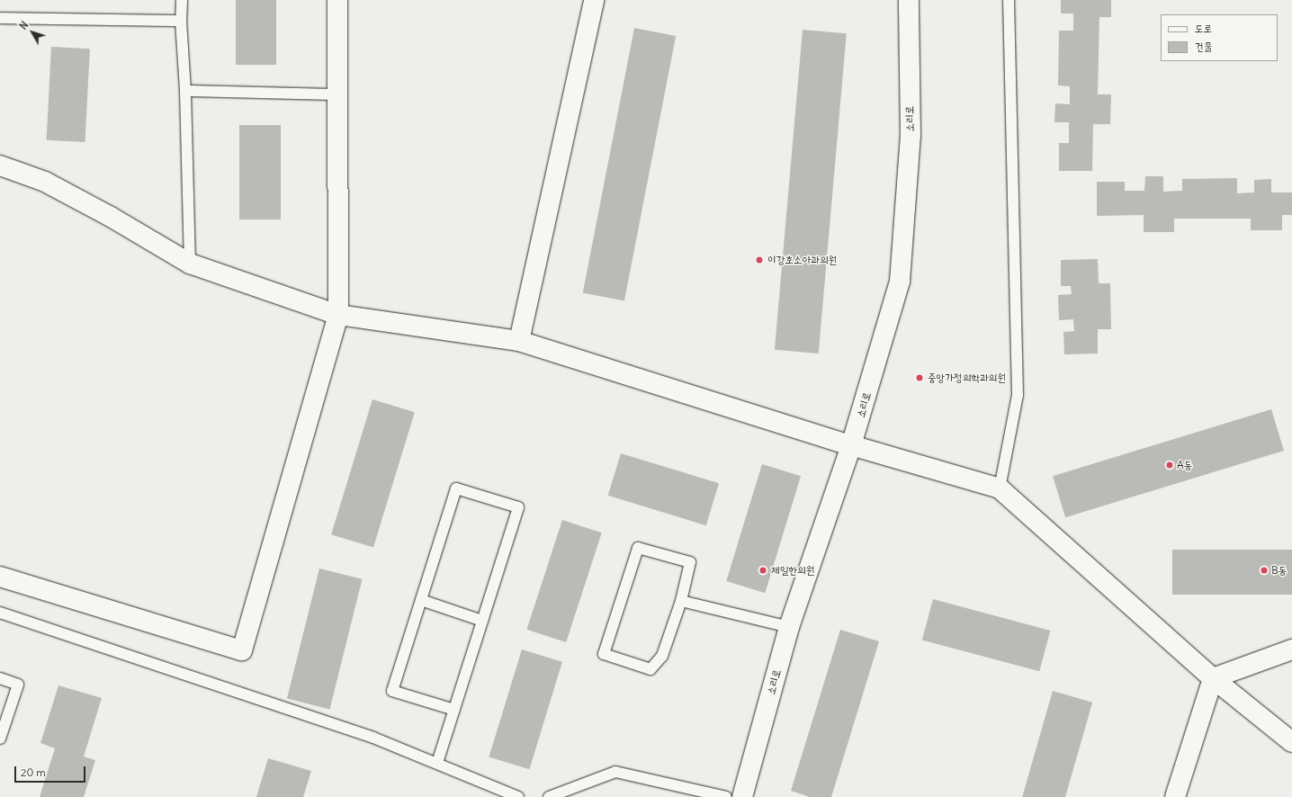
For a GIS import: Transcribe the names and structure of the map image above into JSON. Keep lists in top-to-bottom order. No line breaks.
{"streets":{"street":["소리로"]},"places":["이강호소아과의원","중앙가정의학과의원","A동","제일한의원","B동"],"legend":["도로","건물"],"scale_bar":"20 m","north":"top left"}
